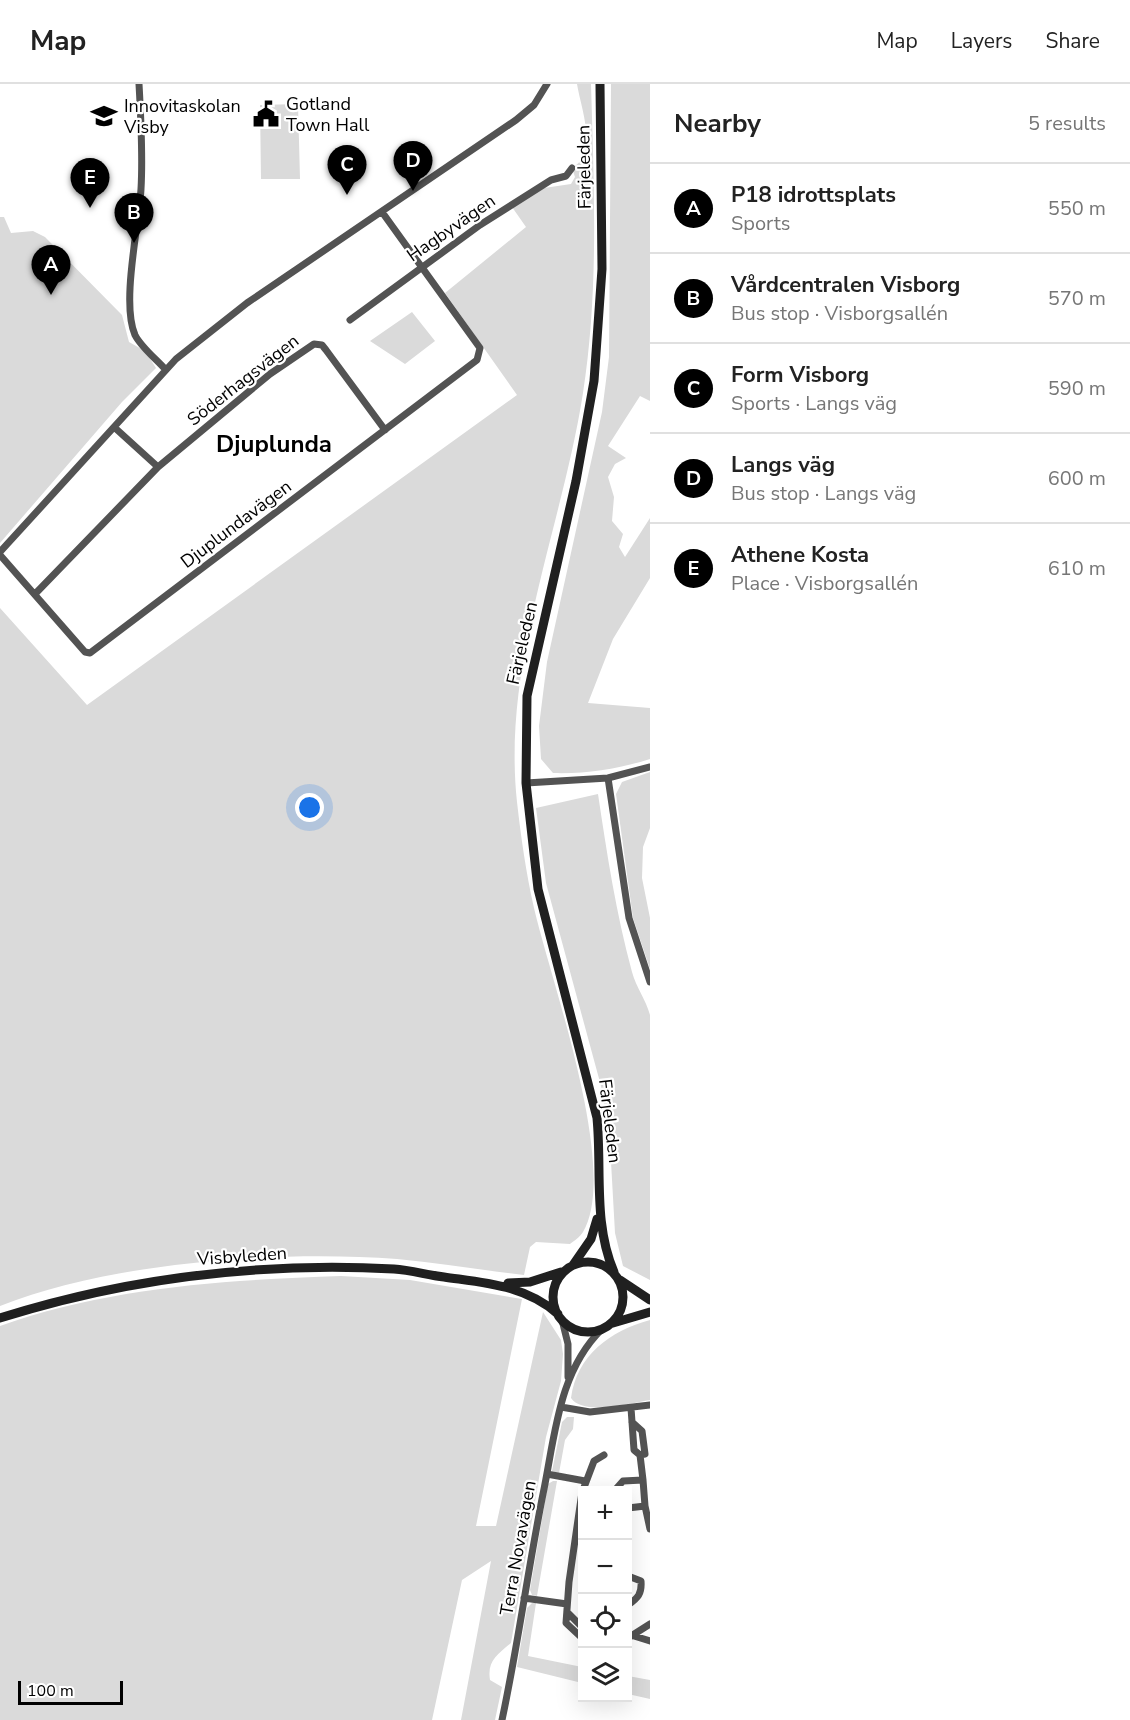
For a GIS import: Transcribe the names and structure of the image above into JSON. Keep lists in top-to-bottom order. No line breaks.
{"streets":{"main road":["Färjeleden","Visbyleden"],"street":["Hagbyvägen","Söderhagsvägen","Djuplundavägen","Terra Novavägen"]},"crossings":[["Färjeleden","Visbyleden"],["Färjeleden","Terra Novavägen"],["Hagbyvägen","Djuplundavägen"],["Söderhagsvägen","Djuplundavägen"],["Visbyleden","Terra Novavägen"]],"districts":["Djuplunda"],"places":{"public building":["Gotland Town Hall"],"school or university":["Innovitaskolan Visby"]},"scale_bar":"100 m","page":{"header":"Map","nav":["Map","Layers","Share"],"heading":["Nearby","5 results"],"pins":["D","C","E","B","A"],"list":[{"mark":"A","name":"P18 idrottsplats","note":"Sports","value":"550 m"},{"mark":"B","name":"Vårdcentralen Visborg","note":"Bus stop · Visborgsallén","value":"570 m"},{"mark":"C","name":"Form Visborg","note":"Sports · Langs väg","value":"590 m"},{"mark":"D","name":"Langs väg","note":"Bus stop · Langs väg","value":"600 m"},{"mark":"E","name":"Athene Kosta","note":"Place · Visborgsallén","value":"610 m"}],"map_buttons":["+","−"],"scale":"100 m"}}
